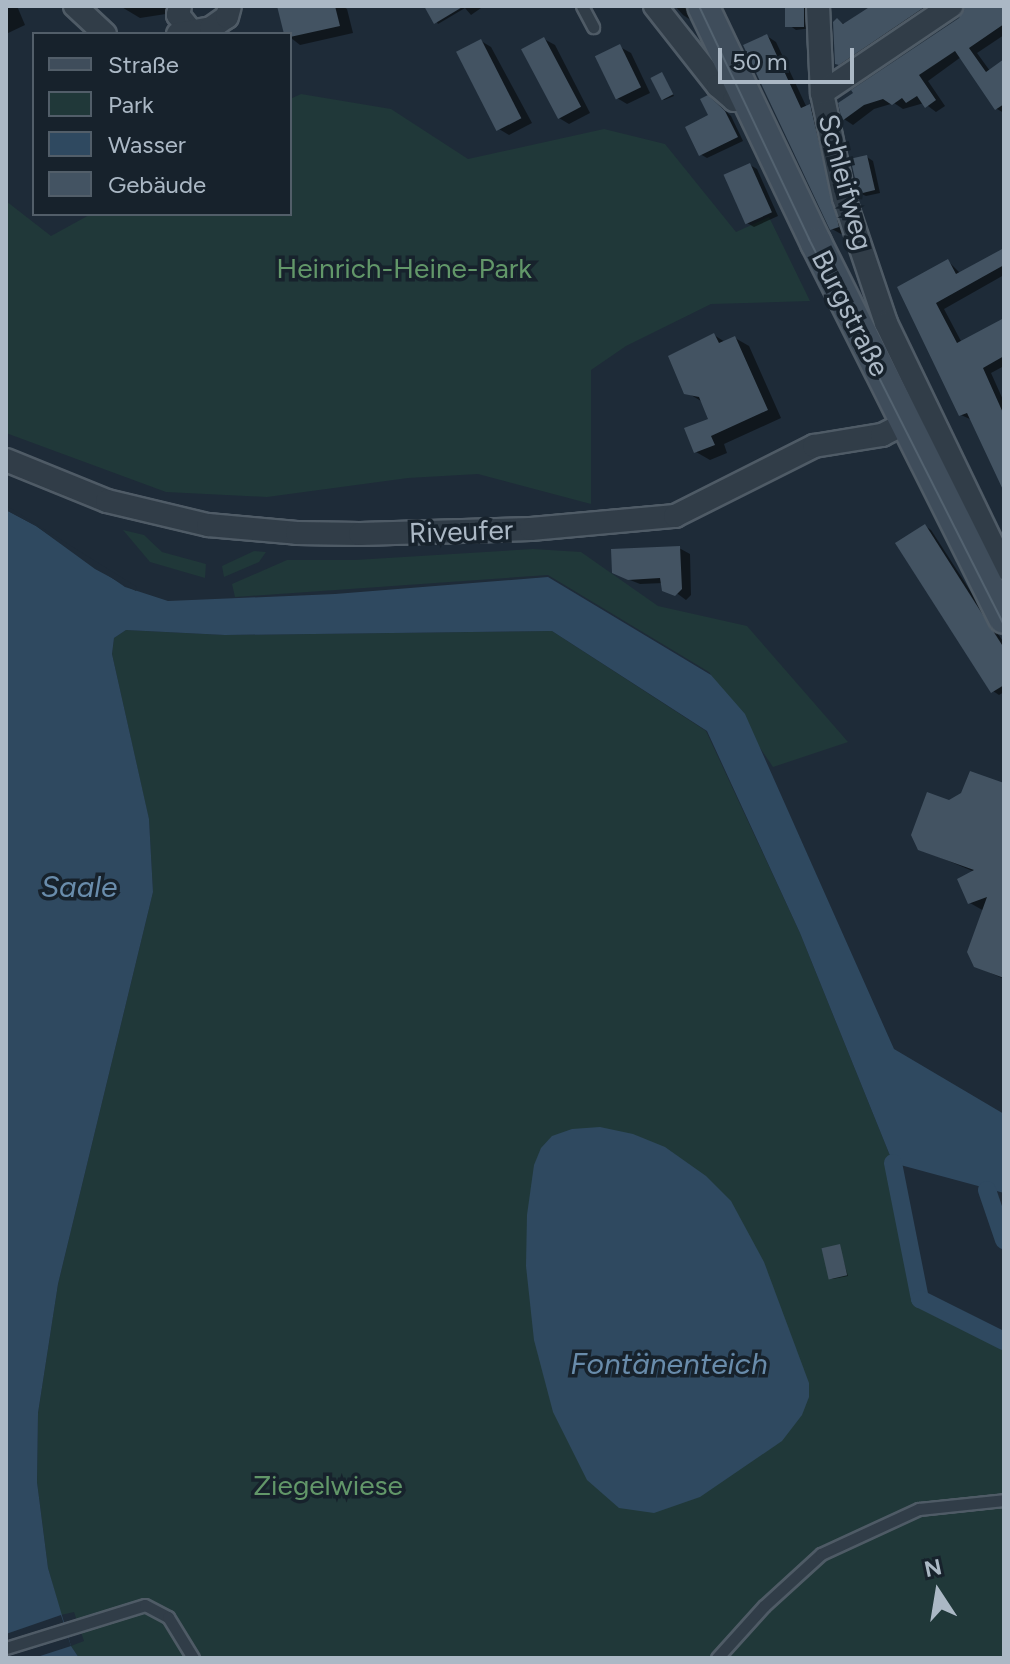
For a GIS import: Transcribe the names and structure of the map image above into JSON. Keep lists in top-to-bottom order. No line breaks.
{"streets":{"street":["Schleifweg","Burgstraße","Riveufer"]},"crossings":[["Burgstraße","Riveufer"]],"water":["Saale","Fontänenteich"],"parks":["Heinrich-Heine-Park","Ziegelwiese"],"legend":["Straße","Park","Wasser","Gebäude"],"scale_bar":"50 m","north":"top"}
